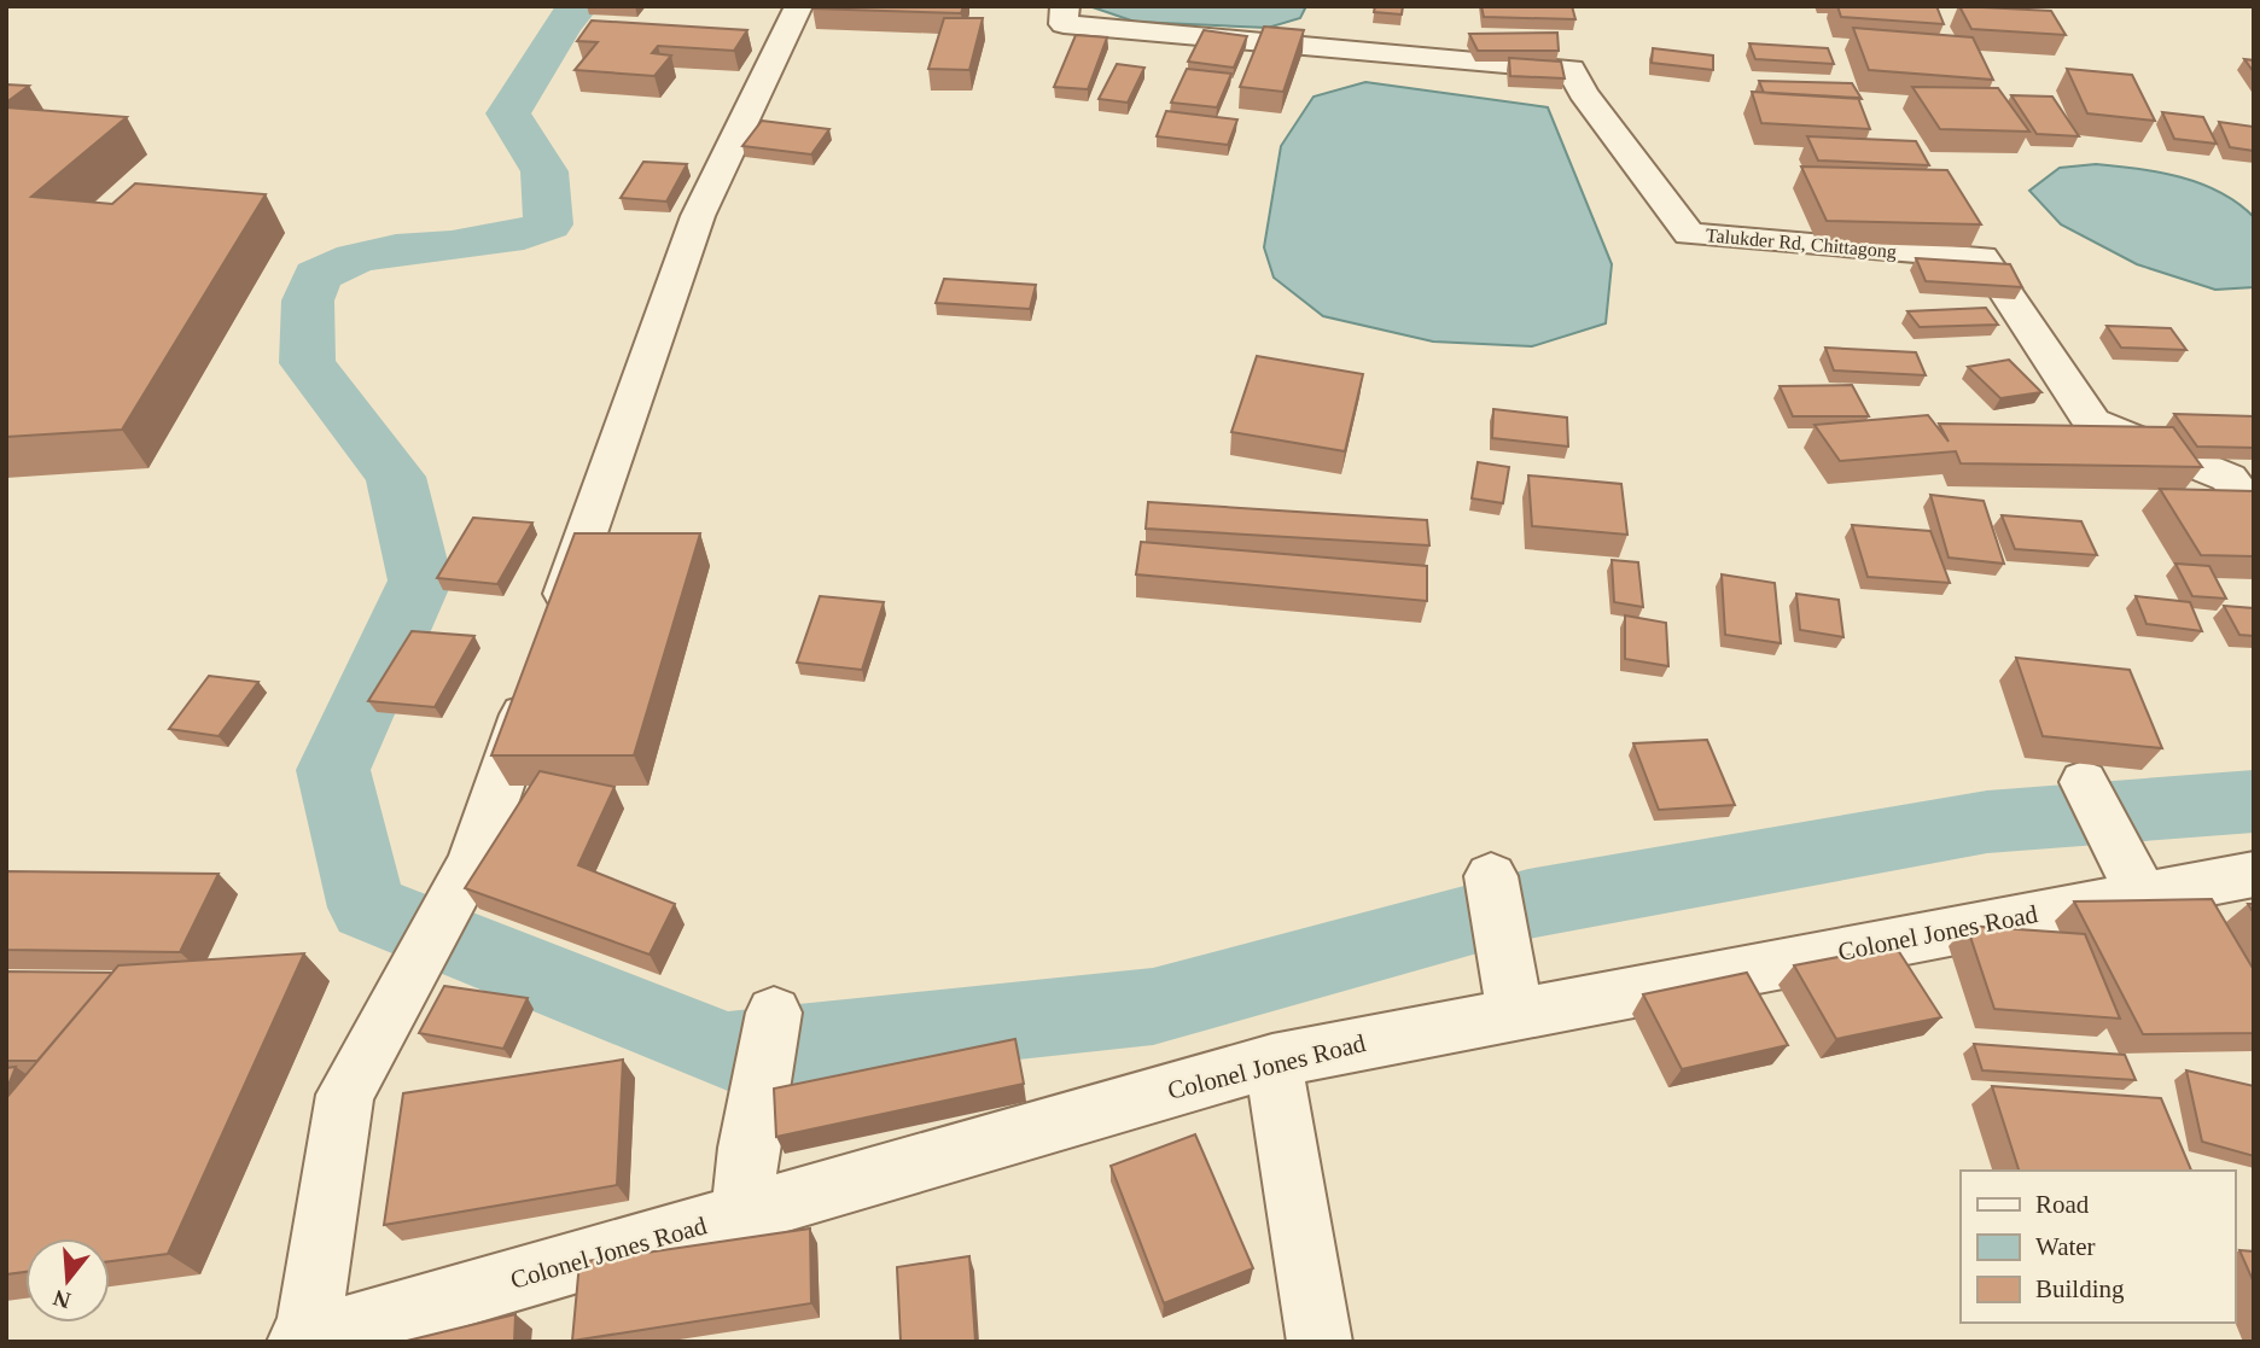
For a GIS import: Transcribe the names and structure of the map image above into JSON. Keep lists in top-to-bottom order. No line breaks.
{"streets":{"street":["Talukder Rd, Chittagong","Colonel Jones Road"]},"legend":["Road","Water","Building"],"north":"bottom"}
